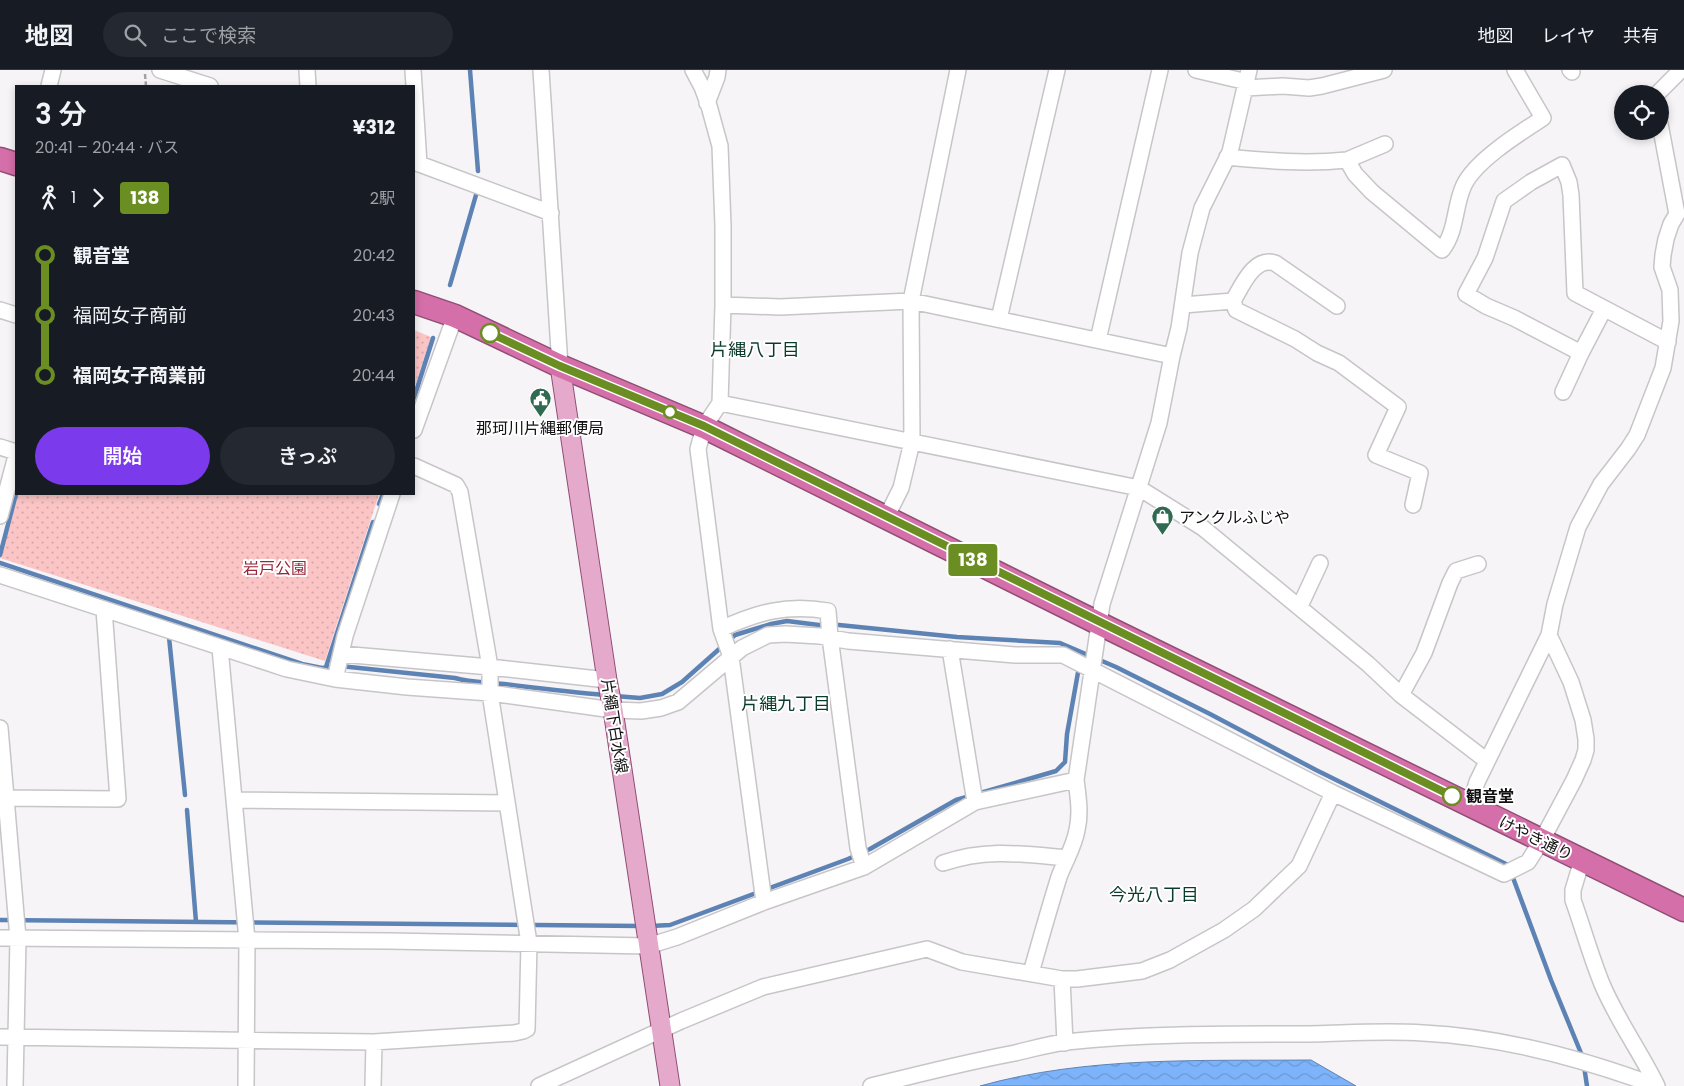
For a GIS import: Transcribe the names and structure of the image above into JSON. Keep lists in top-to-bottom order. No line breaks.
{"streets":{"highway":["けやき通り"],"main road":["片繩下白水線"]},"crossings":[["片繩下白水線","けやき通り"]],"districts":["片縄八丁目","片縄九丁目","今光八丁目"],"parks":["岩戸公園"],"places":{"public building":["那珂川片縄郵便局"],"shop":["アンクルふじや"],"other":["観音堂"]},"lines":["bus line 138"],"page":{"header":"地図","search":"ここで検索","nav":["地図","レイヤ","共有"],"on_map":"138","heading":["3 分","20:41 – 20:44 · バス","¥312"],"legs":["1","138","2駅"],"list":[{"name":"観音堂","value":"20:42"},{"name":"福岡女子商前","value":"20:43"},{"name":"福岡女子商業前","value":"20:44"}],"buttons":["開始","きっぷ"]}}
